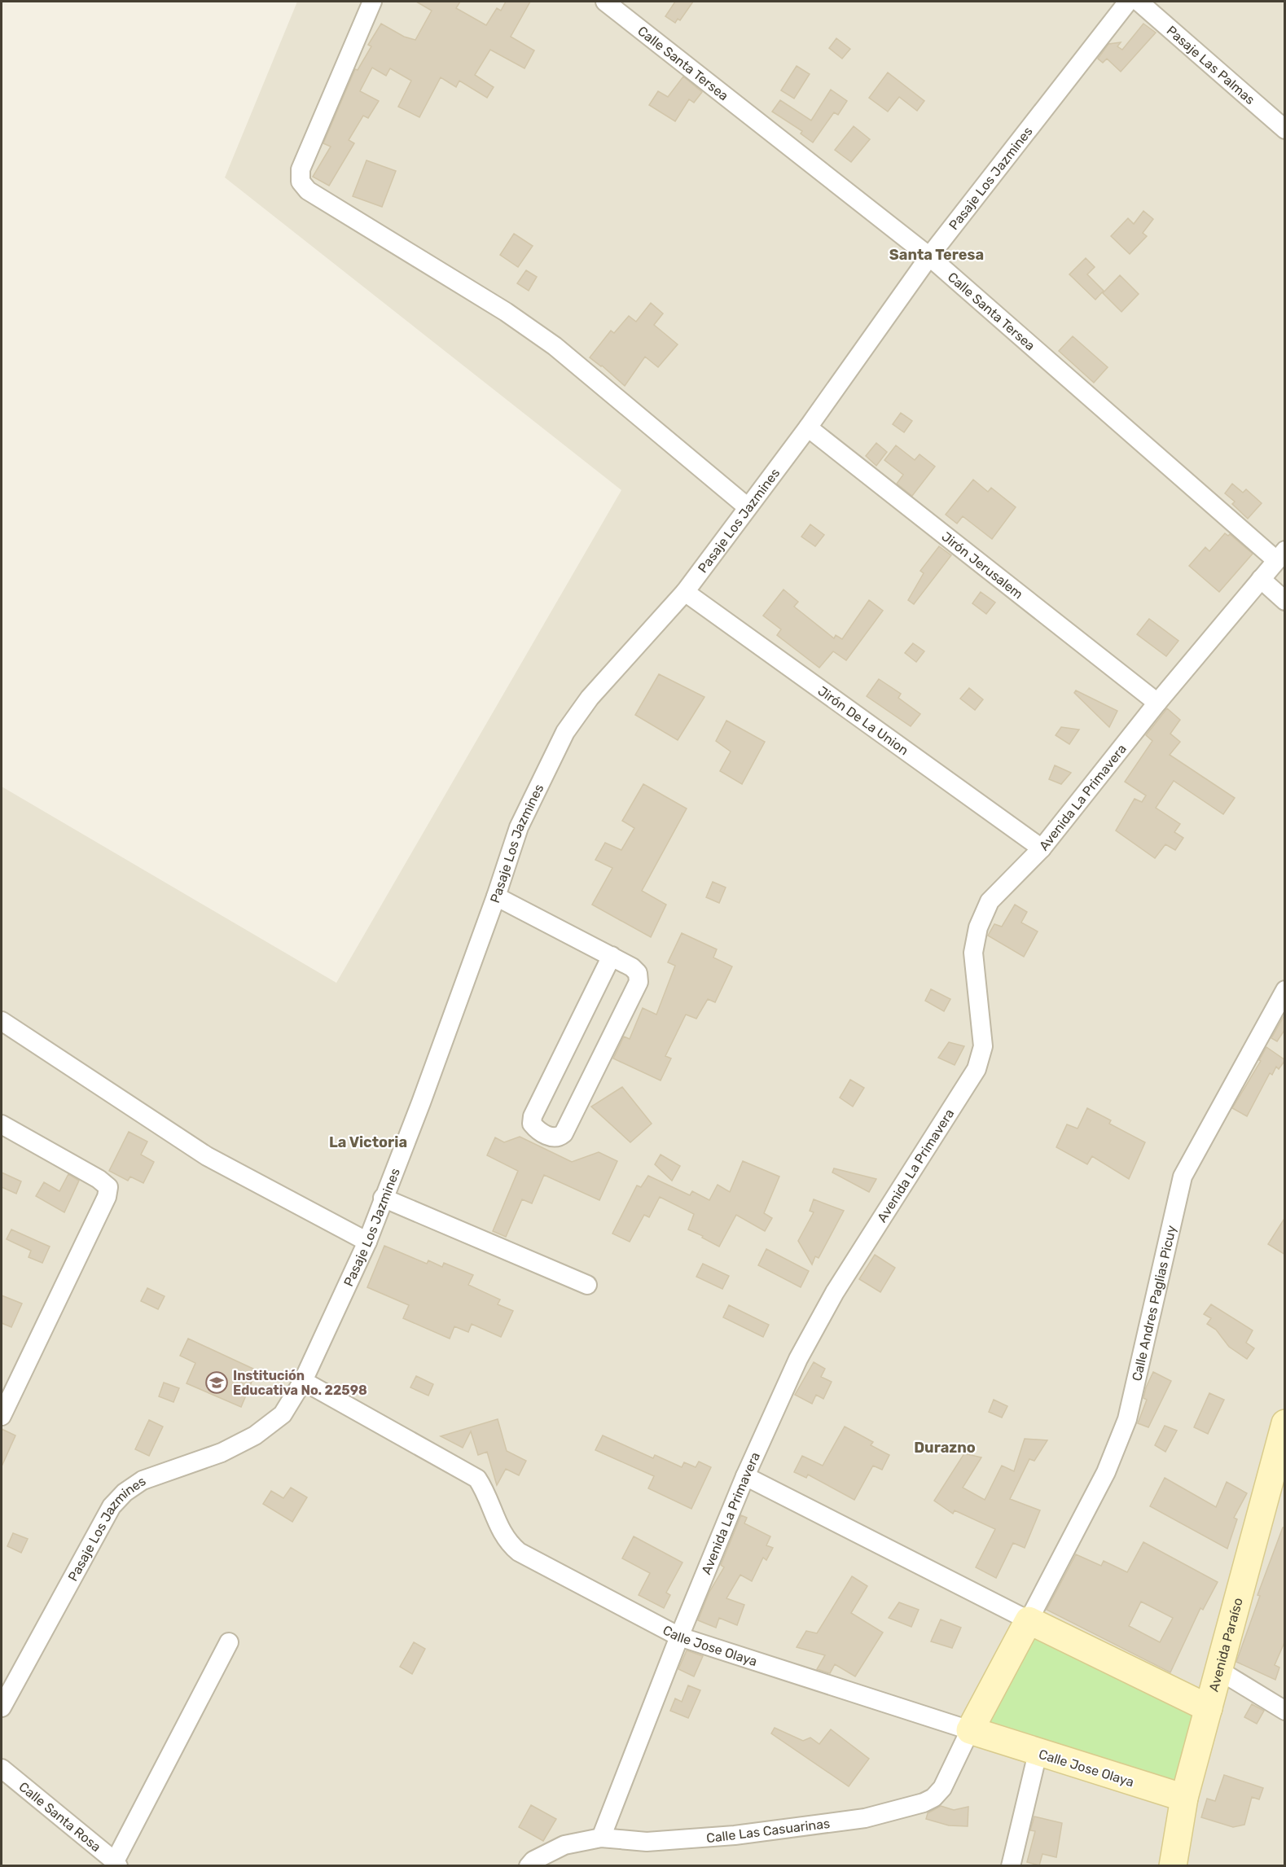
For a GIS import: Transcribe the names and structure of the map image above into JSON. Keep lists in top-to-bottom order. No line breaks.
{"streets":{"main road":["Calle Jose Olaya","Avenida Paraíso"],"street":["Calle Santa Tersea","Pasaje Las Palmas","Pasaje Los Jazmines","Jirón Jerusalem","Jirón De La Union","Avenida La Primavera","Calle Andres Paglias Picuy","Calle Santa Rosa","Calle Las Casuarinas"]},"crossings":[["Calle Santa Tersea","Pasaje Los Jazmines"],["Calle Santa Tersea","Avenida La Primavera"],["Pasaje Los Jazmines","Jirón Jerusalem"],["Pasaje Los Jazmines","Jirón De La Union"],["Pasaje Los Jazmines","Calle Jose Olaya"],["Jirón Jerusalem","Avenida La Primavera"],["Jirón De La Union","Avenida La Primavera"],["Avenida La Primavera","Calle Jose Olaya"],["Avenida La Primavera","Calle Las Casuarinas"],["Calle Jose Olaya","Avenida Paraíso"],["Calle Jose Olaya","Calle Las Casuarinas"]],"districts":["Santa Teresa","La Victoria","Durazno"],"places":{"school or university":["Institución Educativa No. 22598"]}}
